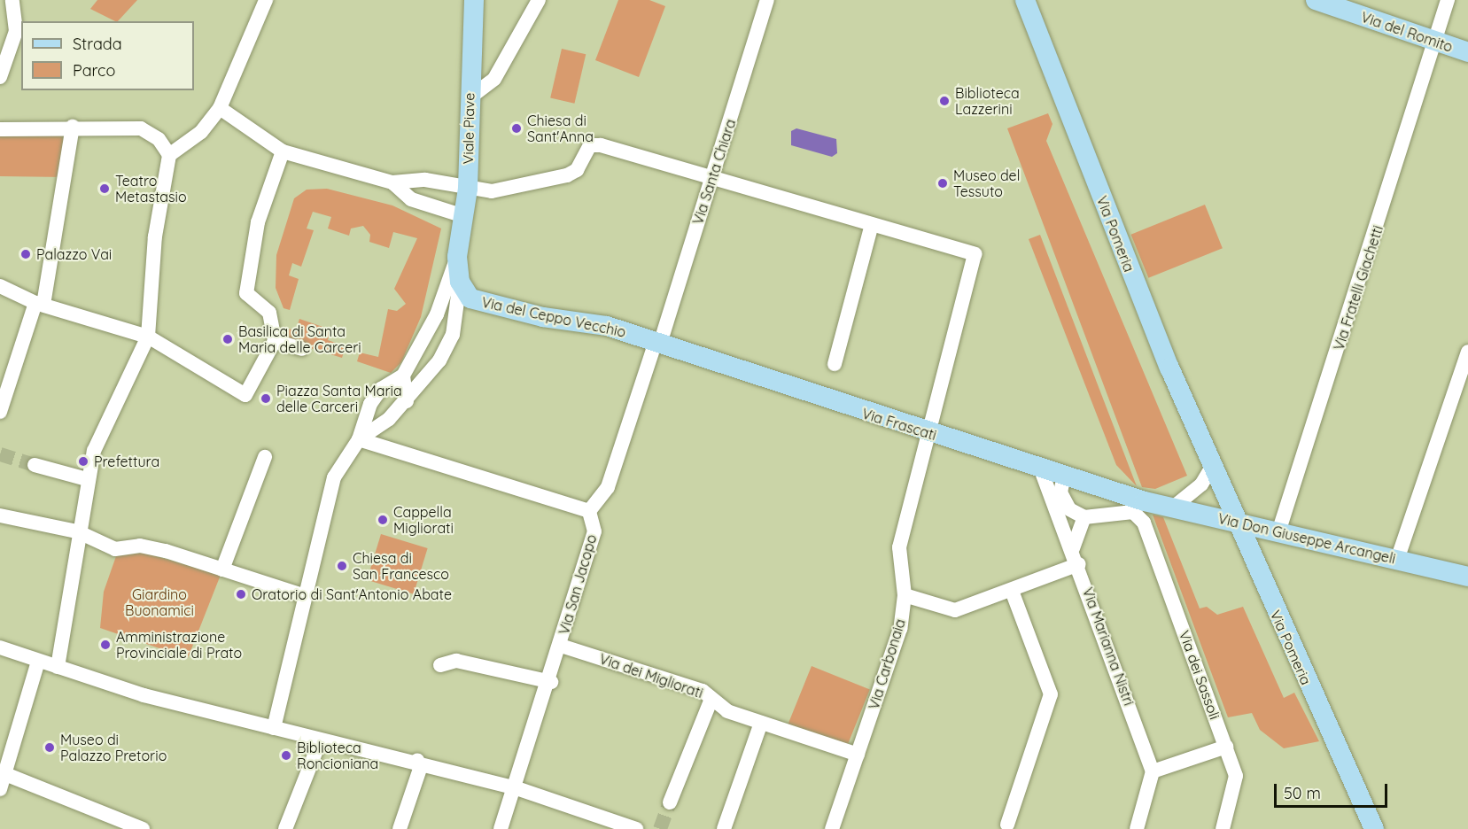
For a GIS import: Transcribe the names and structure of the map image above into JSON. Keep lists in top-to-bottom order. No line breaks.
{"streets":{"street":["Via del Romito","Viale Piave","Via Santa Chiara","Via Pomeria","Via Fratelli Giachetti","Via del Ceppo Vecchio","Via Frascati","Via Don Giuseppe Arcangeli","Via San Jacopo","Via Marianna Nistri","Via Carbonaia","Via dei Sassoli","Via dei Migliorati"]},"crossings":[["Via del Romito","Via Fratelli Giachetti"],["Viale Piave","Via del Ceppo Vecchio"],["Via Santa Chiara","Via del Ceppo Vecchio"],["Via Santa Chiara","Via Frascati"],["Via Pomeria","Via Don Giuseppe Arcangeli"],["Via Fratelli Giachetti","Via Don Giuseppe Arcangeli"],["Via del Ceppo Vecchio","Via Frascati"],["Via Frascati","Via Don Giuseppe Arcangeli"],["Via Frascati","Via Marianna Nistri"],["Via Frascati","Via Carbonaia"],["Via San Jacopo","Via dei Migliorati"],["Via Carbonaia","Via dei Migliorati"]],"parks":["Giardino Buonamici"],"places":["Biblioteca Lazzerini","Chiesa di Sant'Anna","Museo del Tessuto","Teatro Metastasio","Palazzo Vai","Basilica di Santa Maria delle Carceri","Piazza Santa Maria delle Carceri","Prefettura","Cappella Migliorati","Chiesa di San Francesco","Oratorio di Sant'Antonio Abate","Amministrazione Provinciale di Prato","Museo di Palazzo Pretorio","Biblioteca Roncioniana"],"legend":["Strada","Parco"],"scale_bar":"50 m"}
